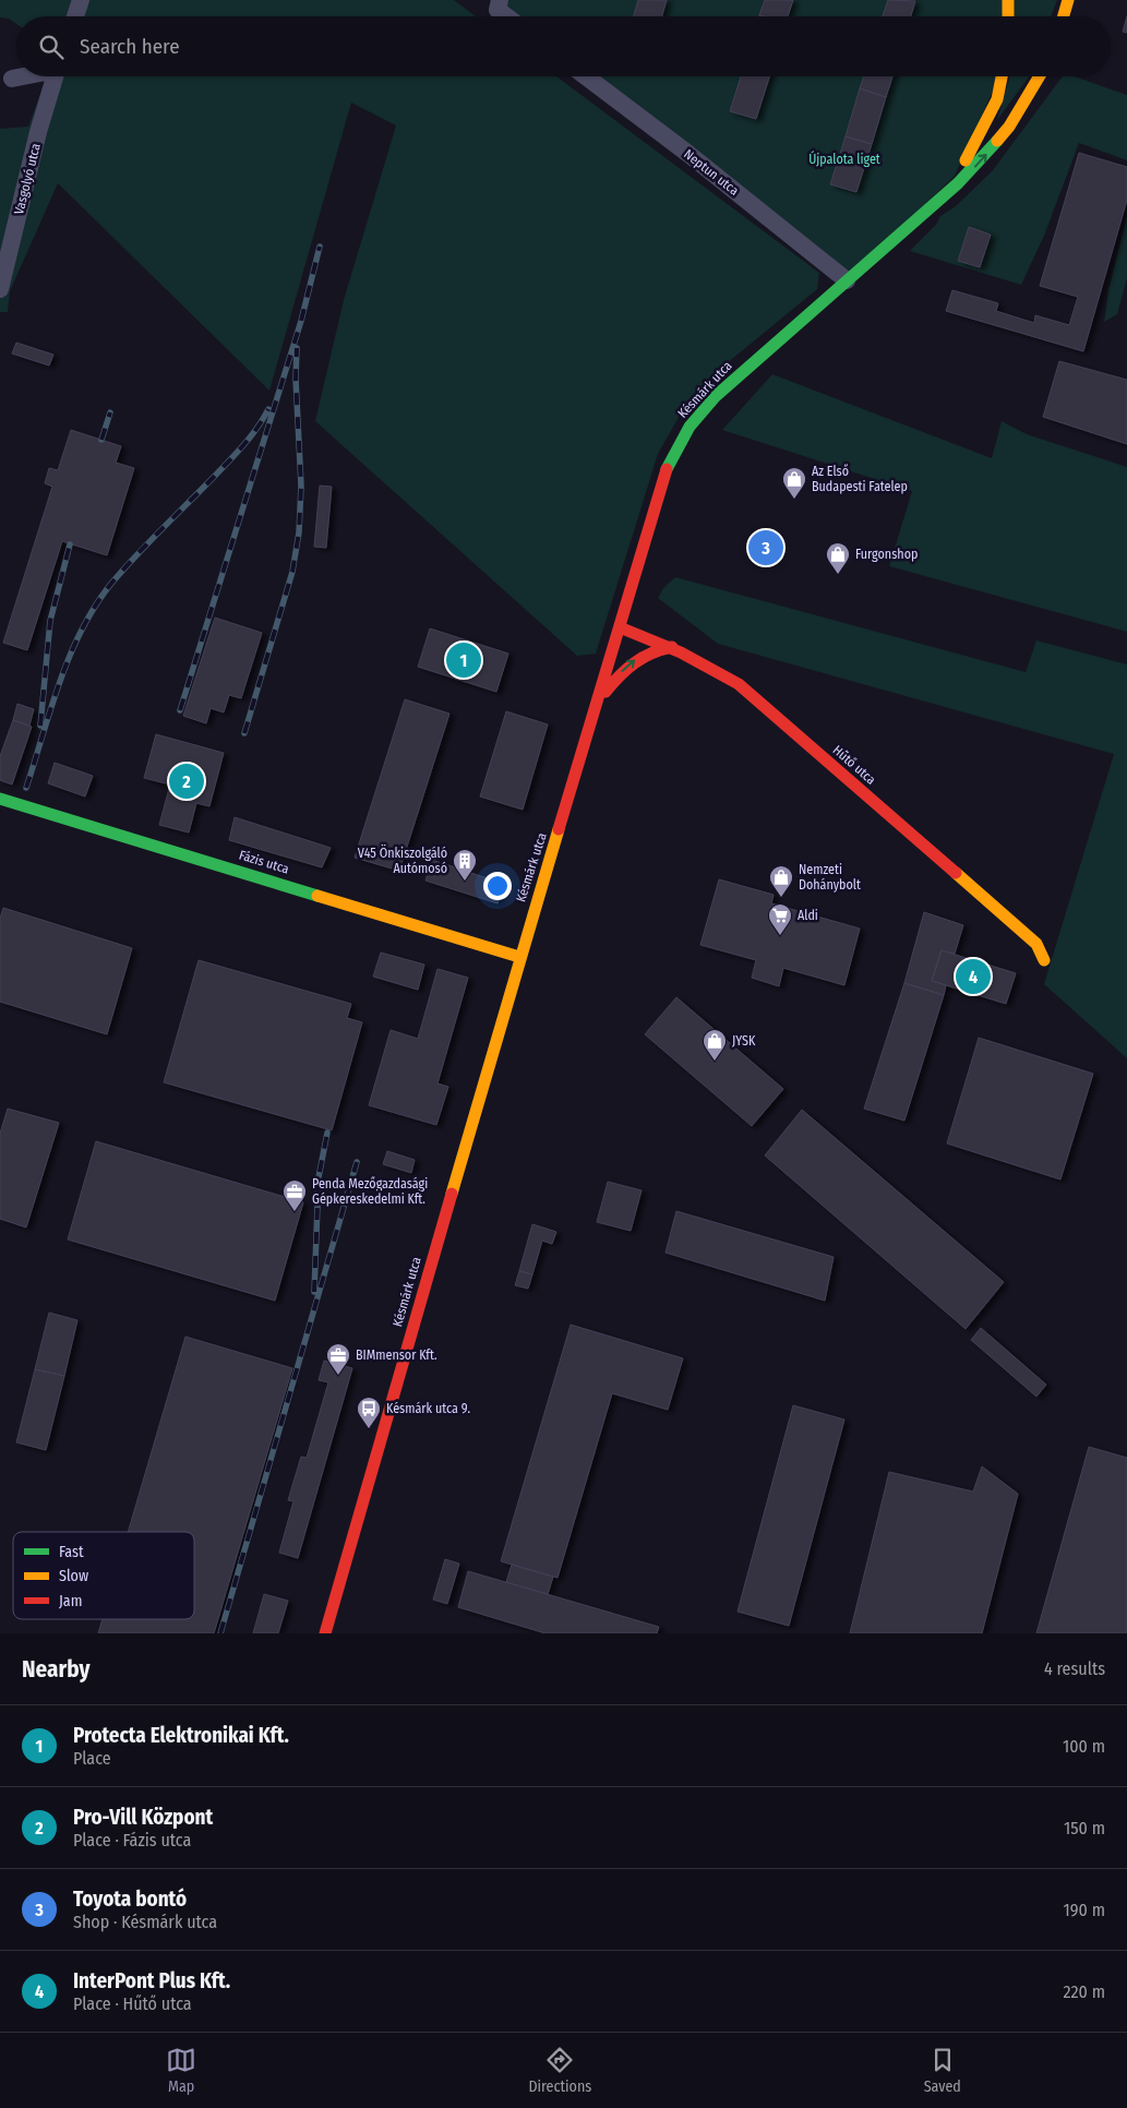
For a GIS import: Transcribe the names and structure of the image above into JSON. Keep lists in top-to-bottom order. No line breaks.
{"streets":{"street":["Neptun utca","Vasgolyó utca","Késmárk utca","Hűtő utca","Fázis utca"]},"crossings":[["Neptun utca","Késmárk utca"],["Késmárk utca","Hűtő utca"],["Késmárk utca","Fázis utca"]],"parks":["Újpalota liget"],"places":{"shop":["Az Első Budapesti Fatelep","Furgonshop","Nemzeti Dohánybolt","JYSK"],"building":["V45 Önkiszolgáló Autómosó"],"supermarket":["Aldi"],"office":["Penda Mezőgazdasági Gépkereskedelmi Kft.","BIMmensor Kft."],"bus stop":["Késmárk utca 9."]},"legend":["Fast","Slow","Jam"],"page":{"search":"Search here","pins":["3","1","2","4"],"heading":["Nearby","4 results"],"list":[{"mark":"1","name":"Protecta Elektronikai Kft.","note":"Place","value":"100 m"},{"mark":"2","name":"Pro-Vill Központ","note":"Place · Fázis utca","value":"150 m"},{"mark":"3","name":"Toyota bontó","note":"Shop · Késmárk utca","value":"190 m"},{"mark":"4","name":"InterPont Plus Kft.","note":"Place · Hűtő utca","value":"220 m"}],"nav":["Map","Directions","Saved"]}}
